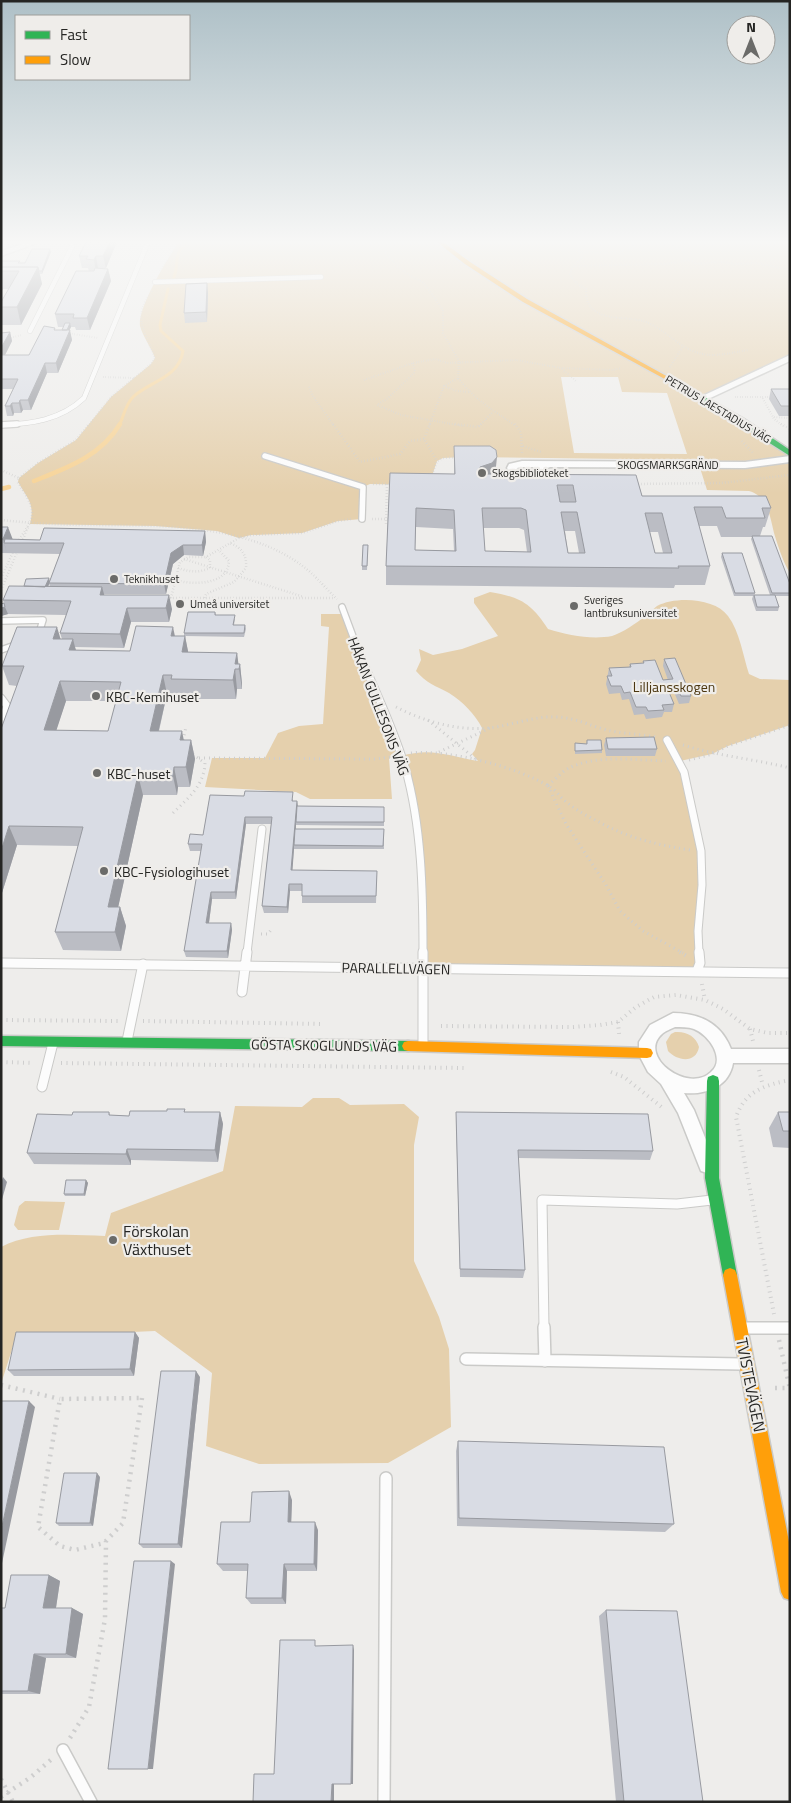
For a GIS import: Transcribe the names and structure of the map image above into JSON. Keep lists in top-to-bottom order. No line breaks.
{"streets":{"street":["PETRUS LAESTADIUS VÄG","SKOGSMARKSGRÄND","GÖSTA SKOGLUNDS VÄG","TVISTEVÄGEN"],"lane":["HÅKAN GULLESONS VÄG","PARALLELLVÄGEN"]},"crossings":[["HÅKAN GULLESONS VÄG","PARALLELLVÄGEN"],["HÅKAN GULLESONS VÄG","GÖSTA SKOGLUNDS VÄG"],["GÖSTA SKOGLUNDS VÄG","TVISTEVÄGEN"]],"parks":["Lilljansskogen"],"places":["Skogsbiblioteket","Teknikhuset","Umeå universitet","Sveriges lantbruksuniversitet","KBC-Kemihuset","KBC-huset","KBC-Fysiologihuset","Förskolan Växthuset"],"legend":["Fast","Slow"],"north":"top"}
